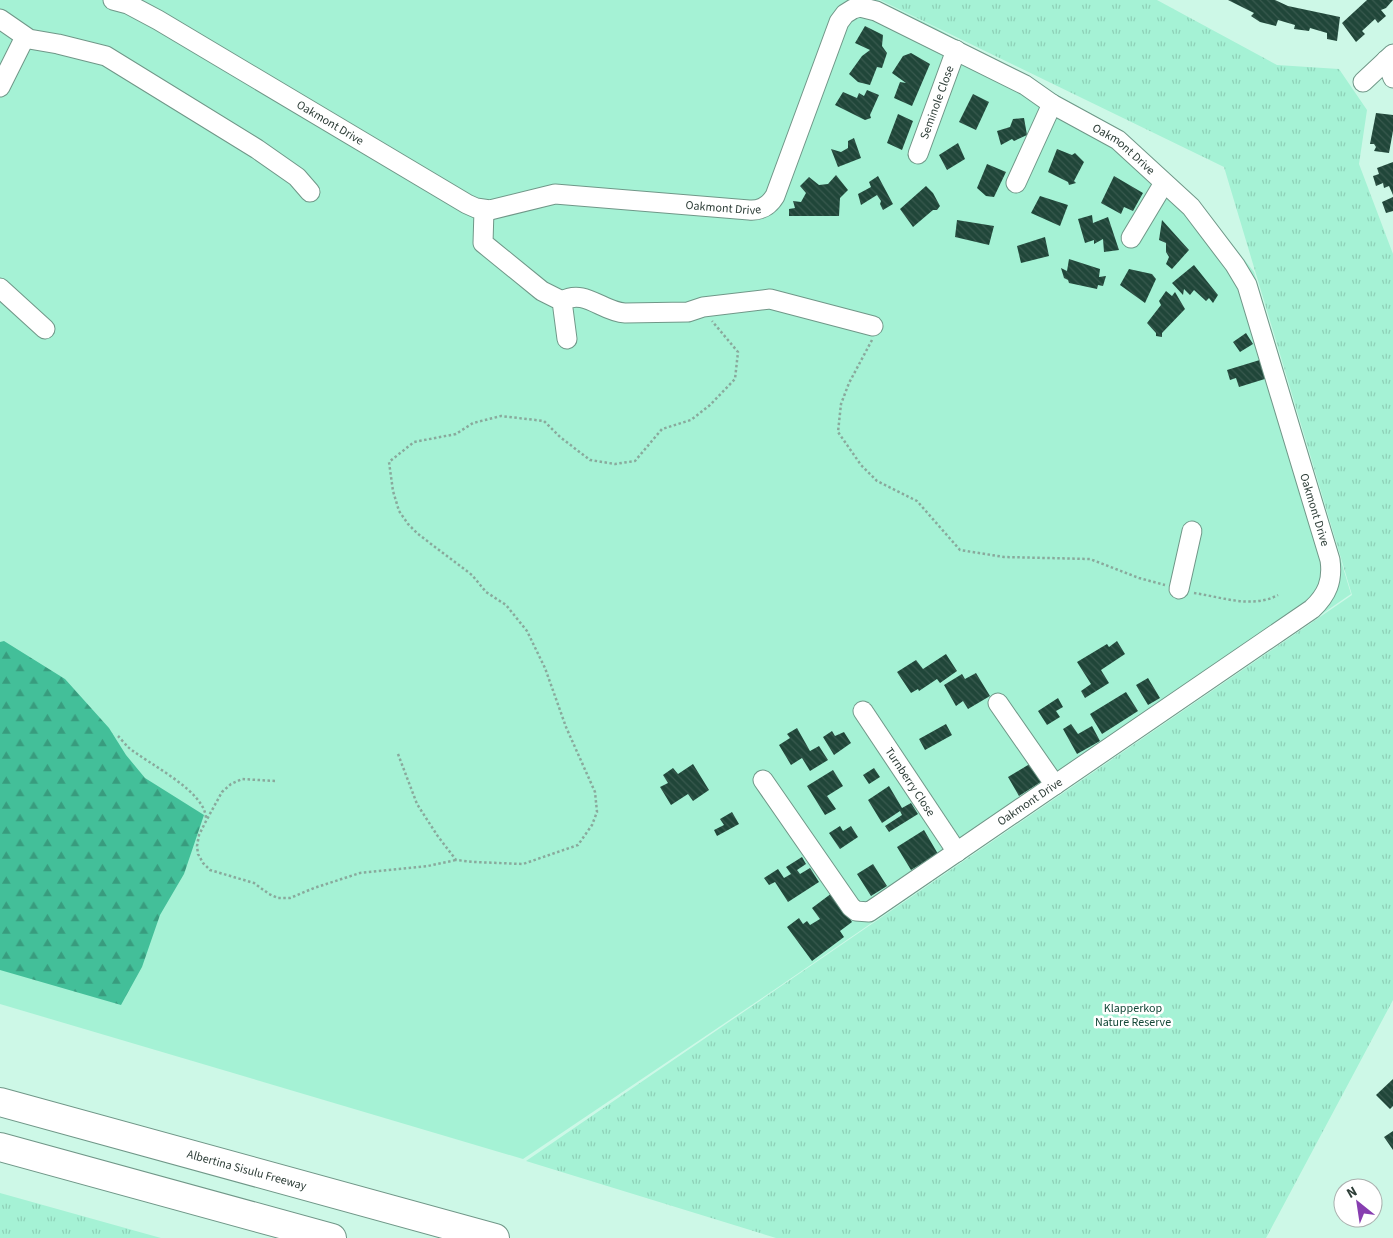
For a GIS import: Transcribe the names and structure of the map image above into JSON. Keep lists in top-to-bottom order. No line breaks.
{"streets":{"highway":["Albertina Sisulu Freeway"],"street":["Seminole Close","Oakmont Drive","Turnberry Close"]},"crossings":[["Seminole Close","Oakmont Drive"],["Oakmont Drive","Turnberry Close"]],"parks":["Klapperkop Nature Reserve"],"north":"top left"}
